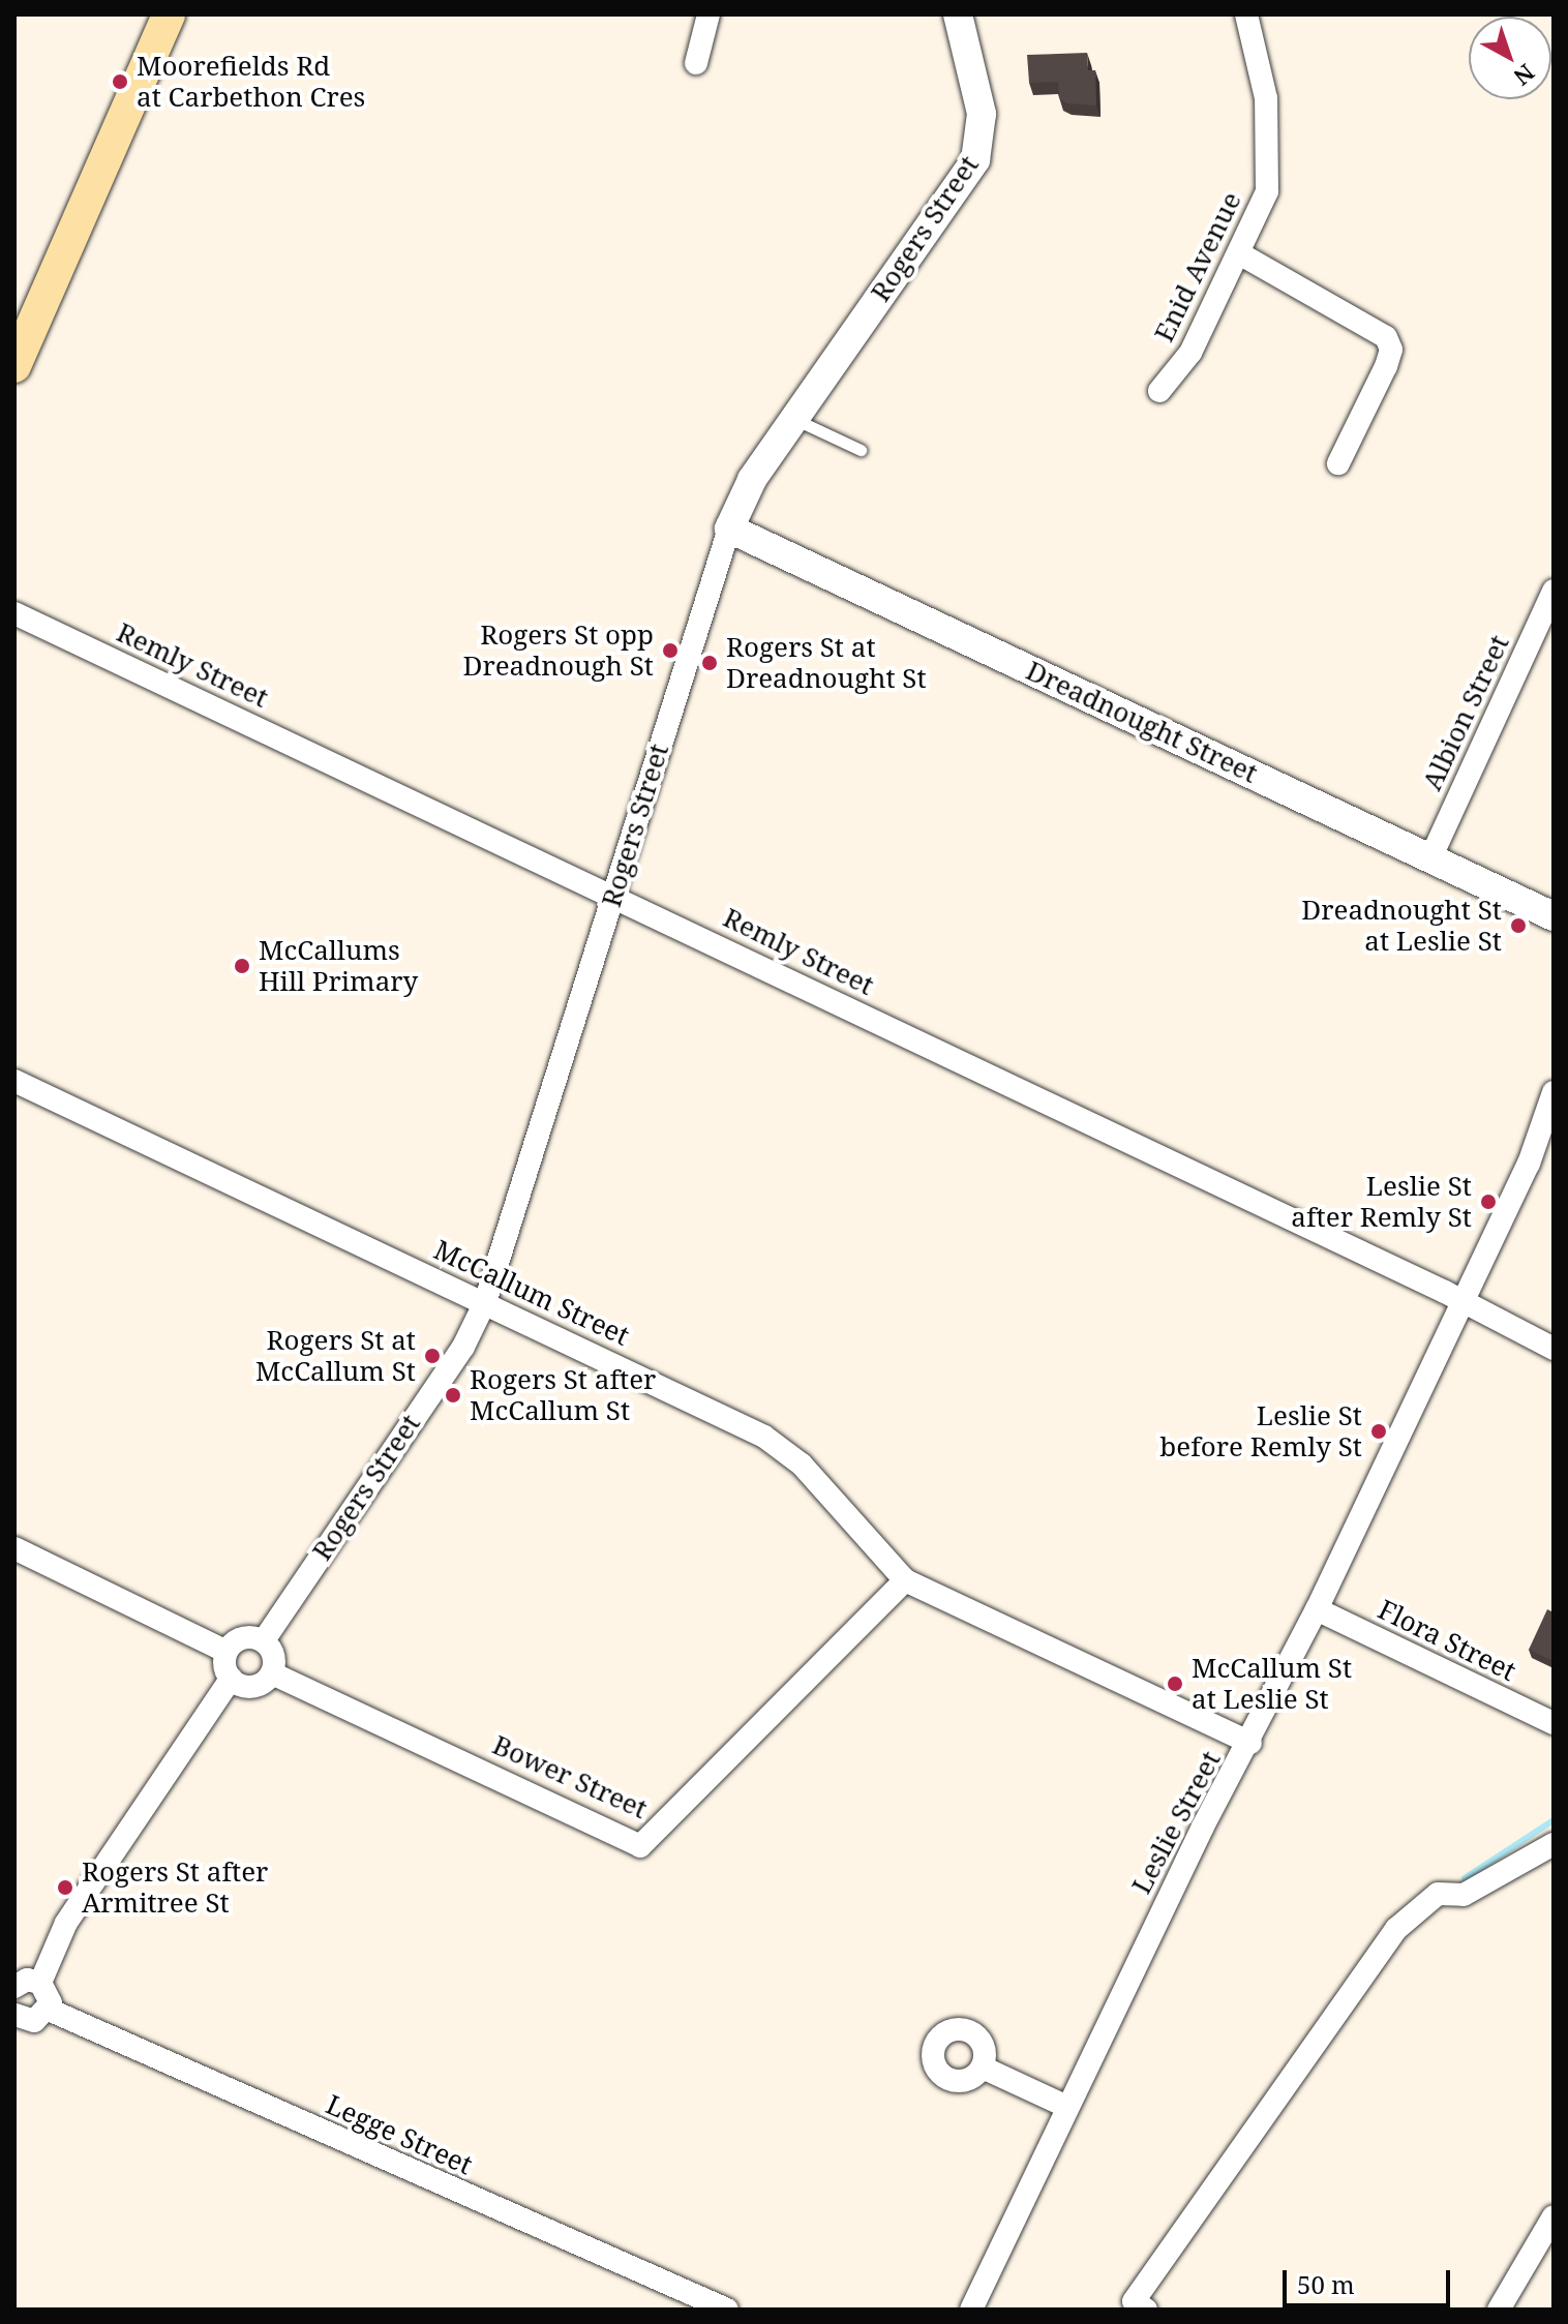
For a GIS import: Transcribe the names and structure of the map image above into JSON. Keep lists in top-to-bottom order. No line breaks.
{"streets":{"street":["Rogers Street","Enid Avenue","Remly Street","Albion Street","Dreadnought Street","McCallum Street","Flora Street","Bower Street","Leslie Street","Legge Street"]},"crossings":[["Rogers Street","Remly Street"],["Rogers Street","Dreadnought Street"],["Rogers Street","McCallum Street"],["Rogers Street","Bower Street"],["Remly Street","Leslie Street"],["Albion Street","Dreadnought Street"],["McCallum Street","Bower Street"],["McCallum Street","Leslie Street"],["Flora Street","Leslie Street"]],"places":["Moorefields Rd at Carbethon Cres","Rogers St opp Dreadnough St","Rogers St at Dreadnought St","Dreadnought St at Leslie St","McCallums Hill Primary","Leslie St after Remly St","Rogers St at McCallum St","Rogers St after McCallum St","Leslie St before Remly St","McCallum St at Leslie St","Rogers St after Armitree St"],"scale_bar":"50 m","north":"bottom right"}
